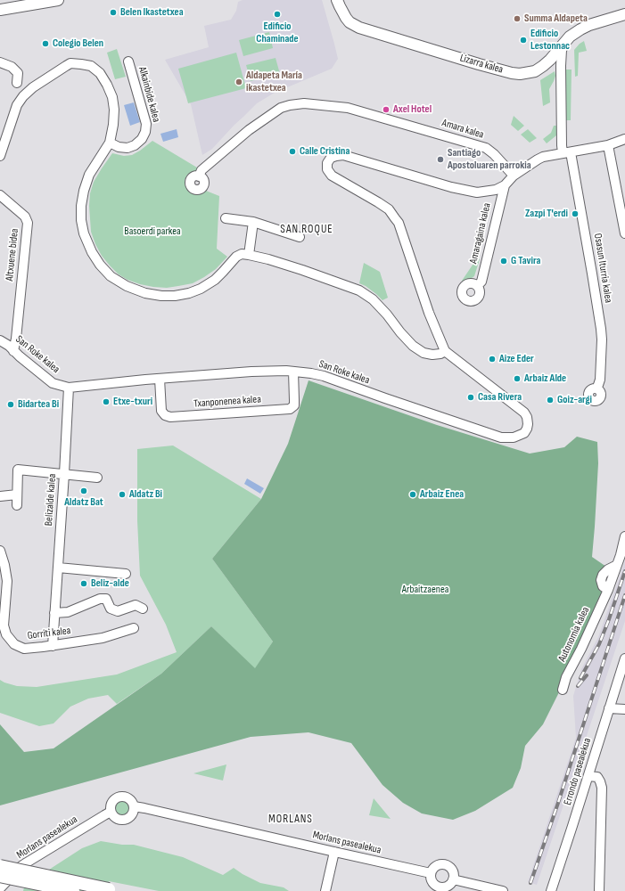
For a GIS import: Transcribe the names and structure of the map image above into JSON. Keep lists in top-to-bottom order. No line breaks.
{"streets":{"street":["Lizarra kalea","Alkainbide kalea","Amara kalea","Amaragaina kalea","Altxuene bidea","Osasun Iturria kalea","San Roke kalea","Txanponenea kalea","Belizalde kalea","Gorriti kalea","Autonomia kalea","Errondo pasealekua","Morlans pasealekua"]},"crossings":[["Lizarra kalea","Osasun Iturria kalea"],["Amaragaina kalea","San Roke kalea"],["Altxuene bidea","San Roke kalea"],["San Roke kalea","Txanponenea kalea"],["San Roke kalea","Belizalde kalea"],["Belizalde kalea","Gorriti kalea"]],"districts":["SAN ROQUE","MORLANS"],"parks":["Basoerdi parkea","Arbaitzaenea"],"places":["Belen Ikastetxea","Edificio Chaminade","Summa Aldapeta","Edificio Lestonnac","Colegio Belen","Aldapeta María ikastetxea","Axel Hotel","Calle Cristina","Santiago Apostoluaren parrokia","Zazpi T'erdi","G Tavira","Aize Eder","Arbaiz Alde","Casa Rivera","Goiz-argi","Etxe-txuri","Bidartea Bi","Aldatz Bat","Aldatz Bi","Arbaiz Enea","Beliz-alde"]}
